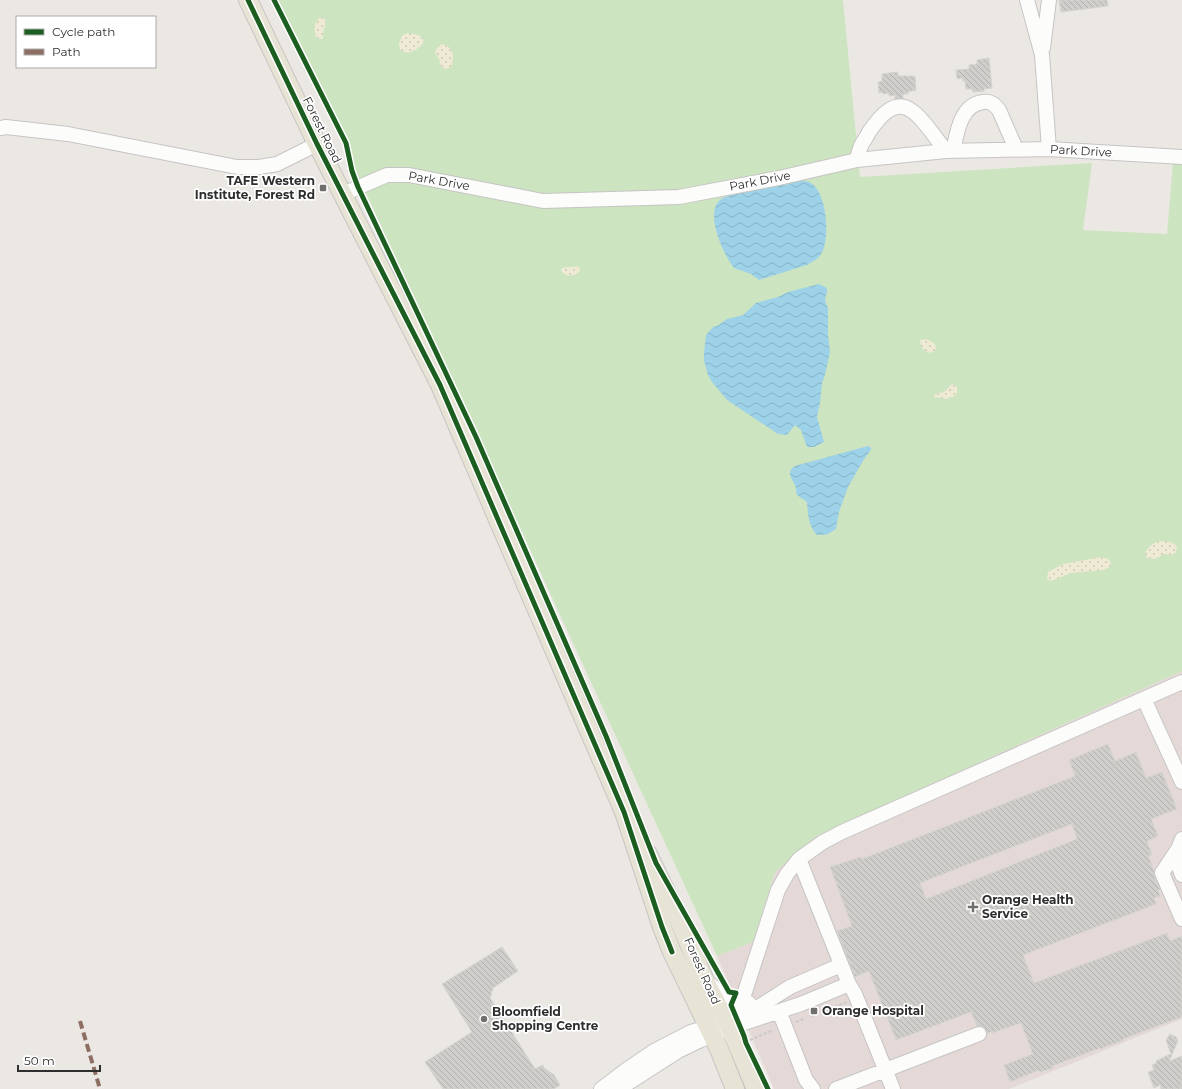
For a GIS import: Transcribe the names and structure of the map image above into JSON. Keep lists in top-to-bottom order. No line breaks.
{"streets":{"main road":["Forest Road"],"street":["Park Drive"]},"crossings":[["Forest Road","Park Drive"]],"places":{"transit":["TAFE Western Institute, Forest Rd","Orange Hospital"],"health":["Orange Health Service"],"other":["Bloomfield Shopping Centre"]},"legend":["Cycle path","Path"],"scale_bar":"50 m"}
